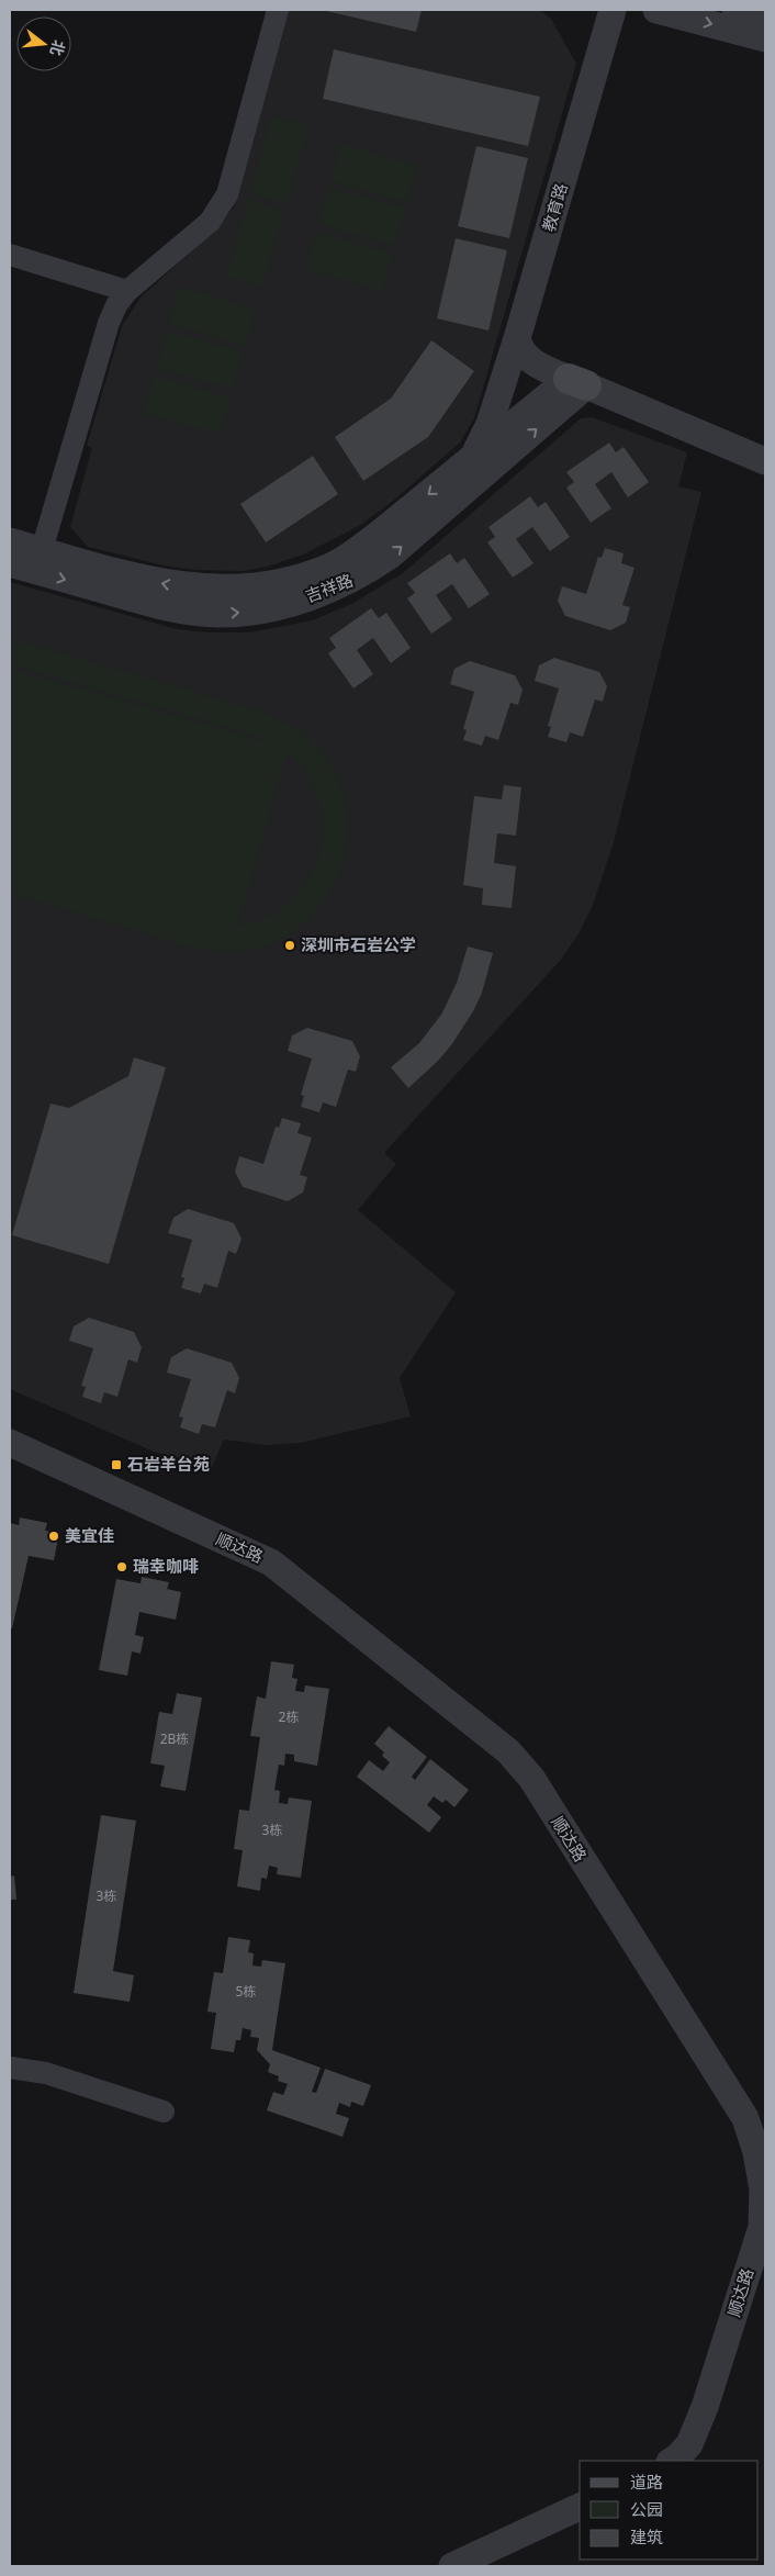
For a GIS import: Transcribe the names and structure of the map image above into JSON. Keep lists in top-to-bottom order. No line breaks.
{"streets":{"street":["教育路","吉祥路","顺达路"]},"crossings":[["教育路","吉祥路"]],"places":{"other":["深圳市石岩公学","美宜佳","瑞幸咖啡"],"transit":["石岩羊台苑"]},"house_numbers":["2栋","2B栋","3栋","3栋","5栋"],"legend":["道路","公园","建筑"],"north":"right"}
